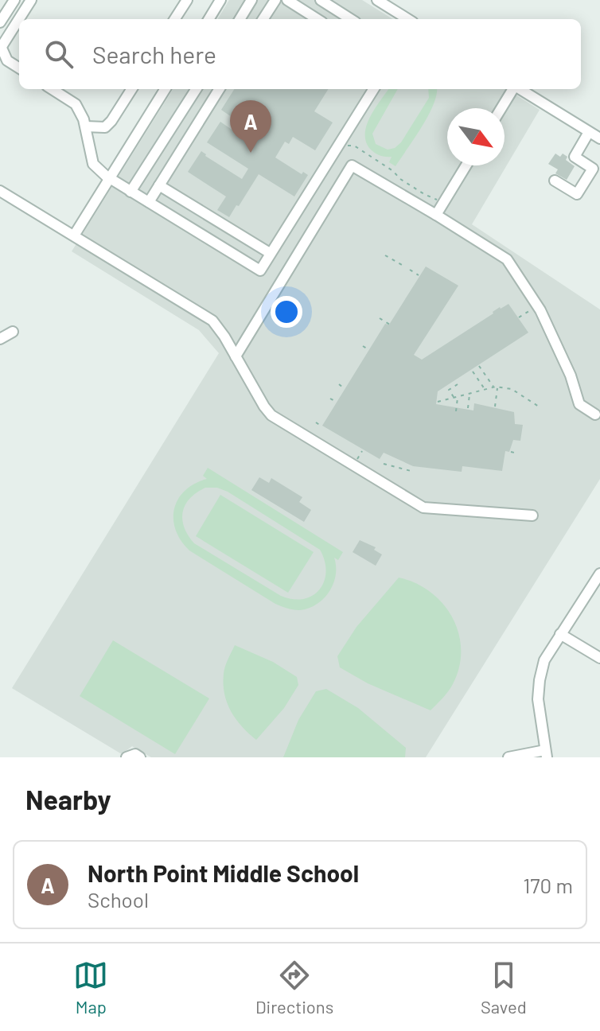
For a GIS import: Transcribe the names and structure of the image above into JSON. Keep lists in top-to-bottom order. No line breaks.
{"north":"bottom right","page":{"search":"Search here","pins":"A","heading":"Nearby","list":[{"mark":"A","name":"North Point Middle School","note":"School","value":"170 m"}],"nav":["Map","Directions","Saved"]}}
